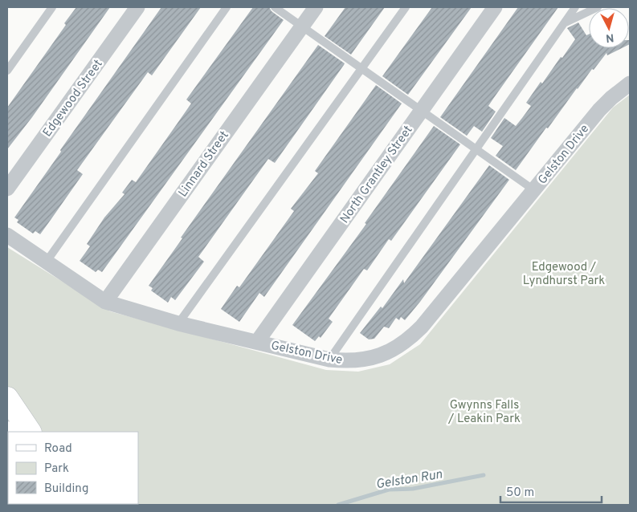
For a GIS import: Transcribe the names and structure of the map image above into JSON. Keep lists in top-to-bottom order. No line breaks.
{"streets":{"street":["Edgewood Street","Gelston Drive","Linnard Street","North Grantley Street"]},"crossings":[["Gelston Drive","Linnard Street"],["Gelston Drive","North Grantley Street"]],"water":["Gelston Run"],"parks":["Edgewood / Lyndhurst Park","Gwynns Falls / Leakin Park"],"legend":["Road","Park","Building"],"scale_bar":"50 m","north":"bottom"}
